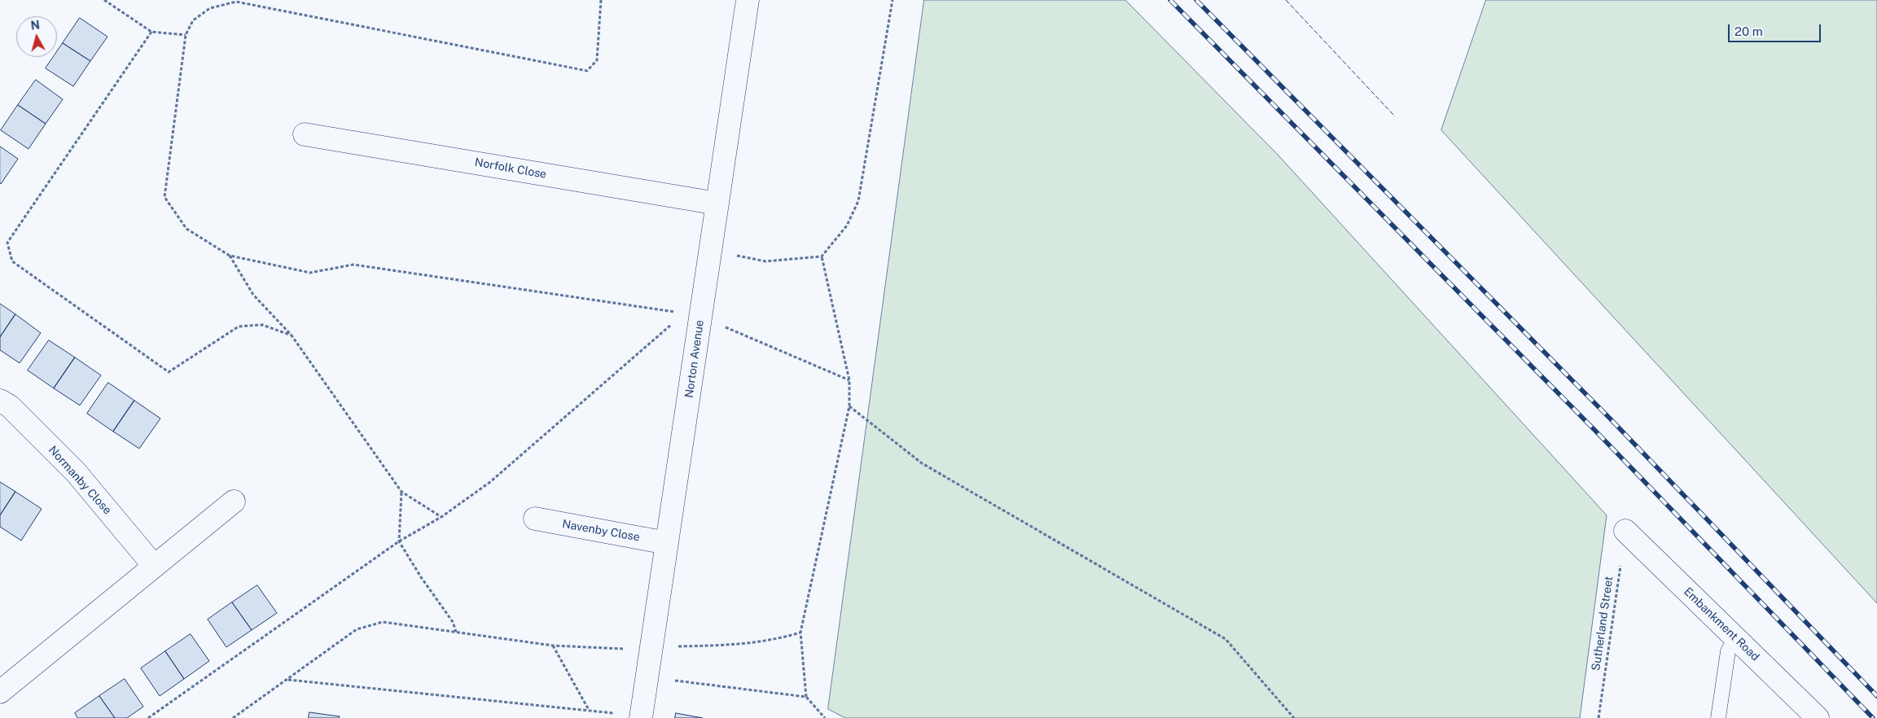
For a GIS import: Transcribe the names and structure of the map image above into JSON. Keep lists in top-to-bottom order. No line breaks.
{"streets":{"street":["Norfolk Close","Norton Avenue","Normanby Close","Navenby Close","Embankment Road"],"path":["Sutherland Street"]},"crossings":[["Norfolk Close","Norton Avenue"],["Norton Avenue","Navenby Close"],["Sutherland Street","Embankment Road"]],"scale_bar":"20 m","north":"top"}
